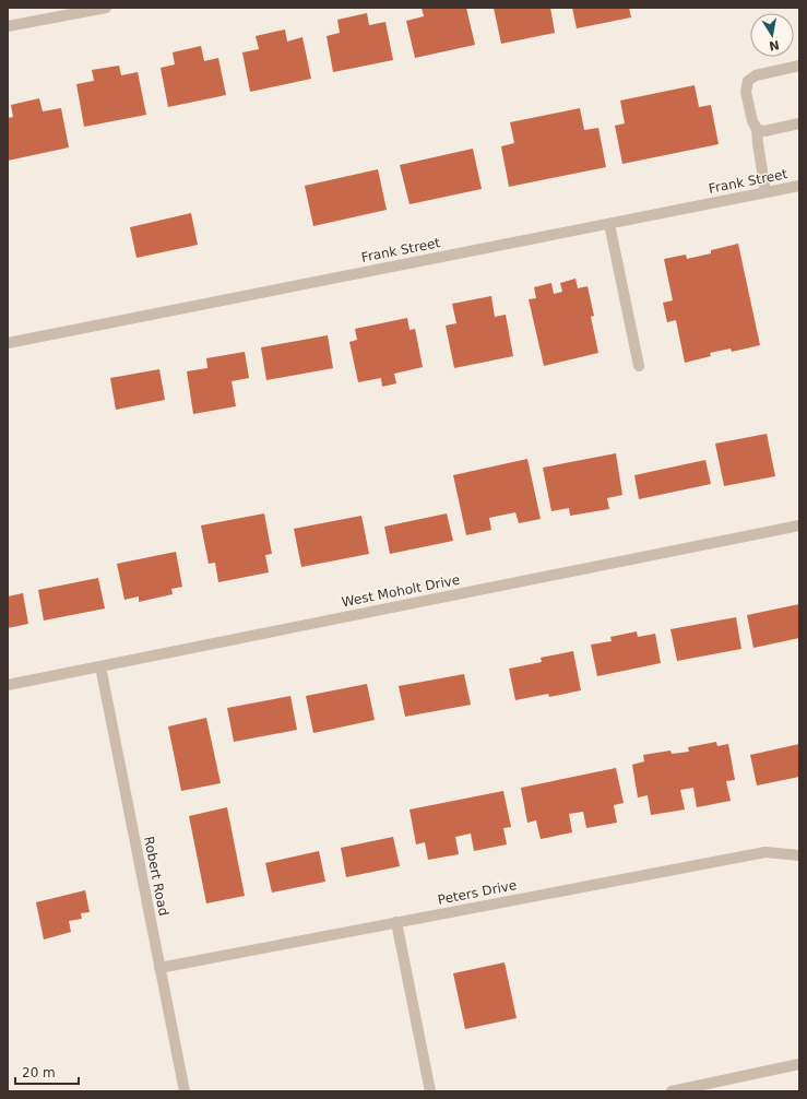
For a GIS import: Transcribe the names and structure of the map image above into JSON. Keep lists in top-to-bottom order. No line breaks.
{"streets":{"street":["Frank Street","West Moholt Drive","Robert Road","Peters Drive"]},"crossings":[["West Moholt Drive","Robert Road"],["Robert Road","Peters Drive"]],"scale_bar":"20 m","north":"bottom"}
